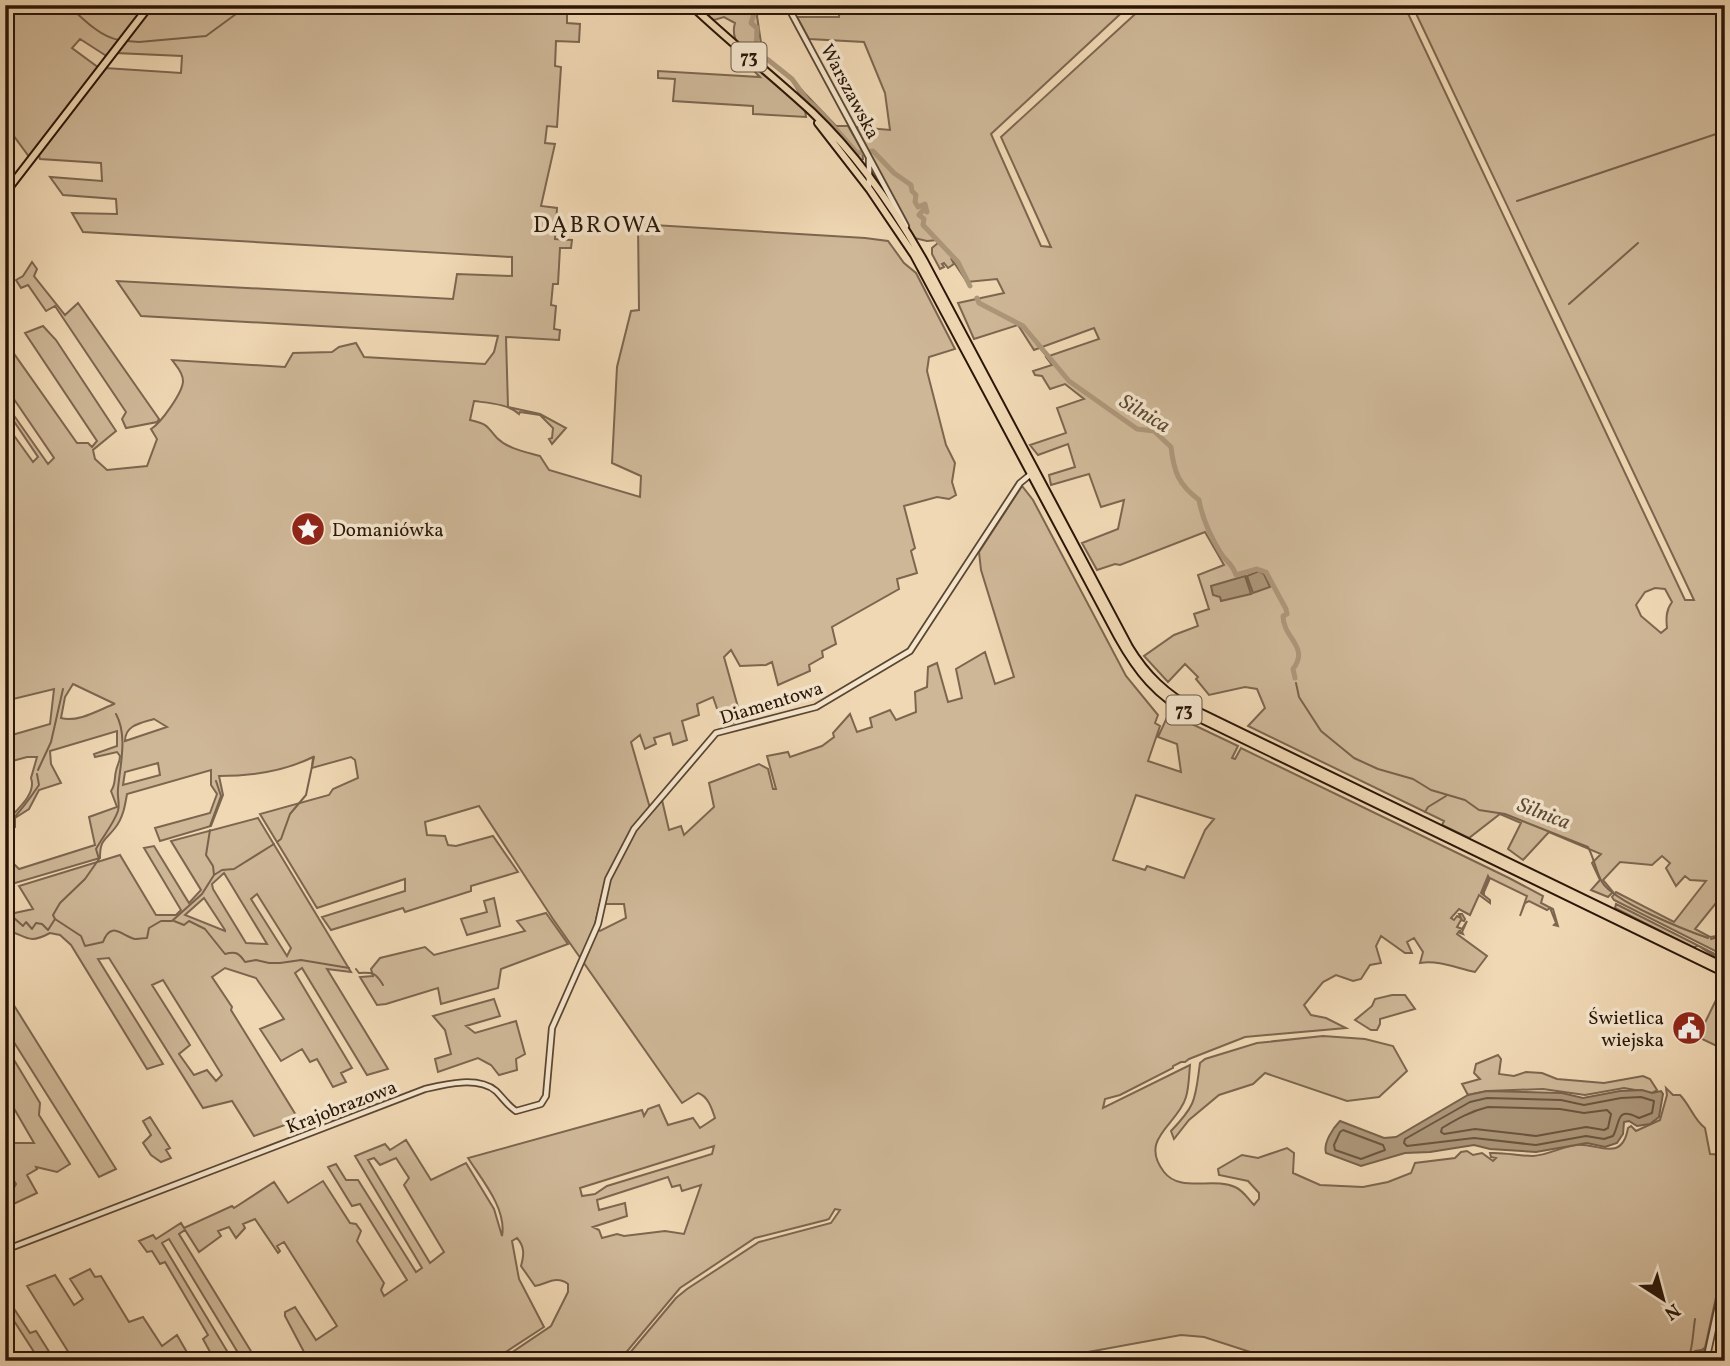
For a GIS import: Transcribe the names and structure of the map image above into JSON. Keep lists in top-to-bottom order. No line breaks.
{"streets":{"main road":["73","Warszawska"],"street":["Diamentowa","Krajobrazowa"]},"crossings":[["73","Warszawska"],["73","Diamentowa"],["Diamentowa","Krajobrazowa"]],"districts":["DĄBROWA"],"water":["Silnica"],"places":{"place":["Domaniówka"],"public building":["Świetlica wiejska"]},"north":"bottom right"}
